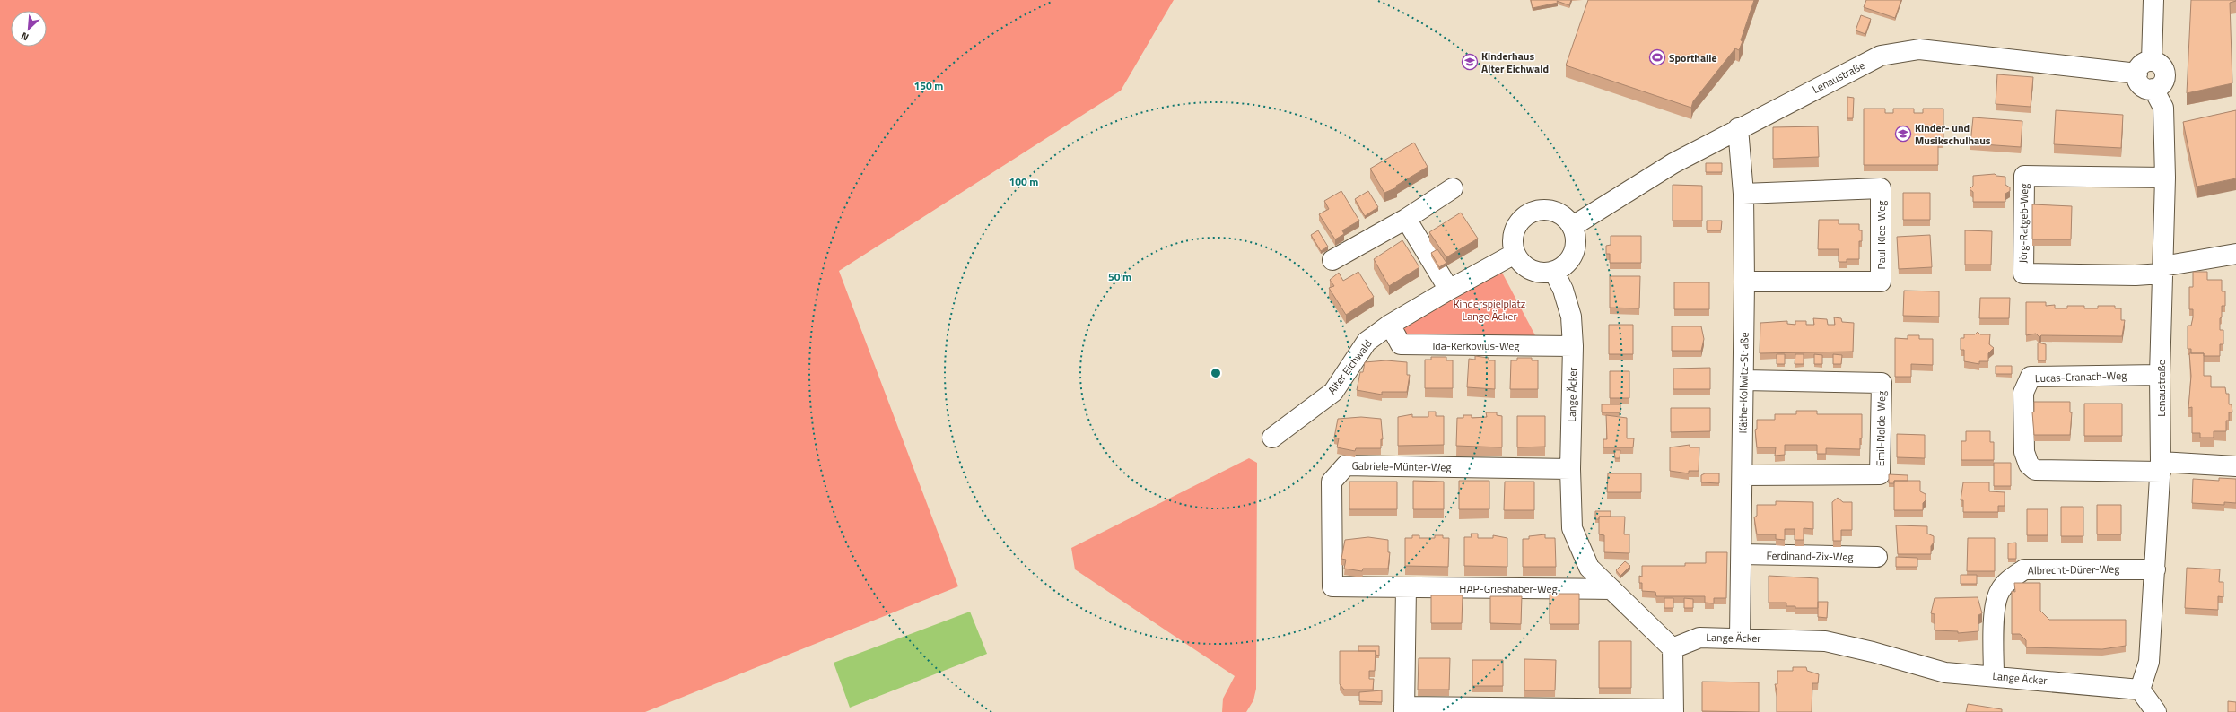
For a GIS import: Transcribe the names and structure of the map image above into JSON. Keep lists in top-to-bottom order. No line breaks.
{"streets":{"street":["Lenaustraße","Jörg-Ratgeb-Weg","Paul-Klee-Weg","Ida-Kerkovius-Weg","Alter Eichwald","Lucas-Cranach-Weg","Käthe-Kollwitz-Straße","Lange Äcker","Emil-Nolde-Weg","Gabriele-Münter-Weg","Ferdinand-Zix-Weg","Albrecht-Dürer-Weg","HAP-Grieshaber-Weg"]},"crossings":[["Lenaustraße","Jörg-Ratgeb-Weg"],["Lenaustraße","Alter Eichwald"],["Lenaustraße","Lucas-Cranach-Weg"],["Lenaustraße","Käthe-Kollwitz-Straße"],["Lenaustraße","Lange Äcker"],["Lenaustraße","Albrecht-Dürer-Weg"],["Paul-Klee-Weg","Käthe-Kollwitz-Straße"],["Ida-Kerkovius-Weg","Alter Eichwald"],["Ida-Kerkovius-Weg","Lange Äcker"],["Alter Eichwald","Lange Äcker"],["Käthe-Kollwitz-Straße","Lange Äcker"],["Käthe-Kollwitz-Straße","Emil-Nolde-Weg"],["Käthe-Kollwitz-Straße","Ferdinand-Zix-Weg"],["Lange Äcker","Gabriele-Münter-Weg"],["Lange Äcker","Albrecht-Dürer-Weg"],["Lange Äcker","HAP-Grieshaber-Weg"],["Gabriele-Münter-Weg","HAP-Grieshaber-Weg"]],"parks":["Kinderspielplatz Lange Äcker"],"places":{"sports":["Sporthalle"],"school or university":["Kinderhaus Alter Eichwald","Kinder- und Musikschulhaus"]},"north":"bottom left","rings":["150 m","100 m","50 m"]}
